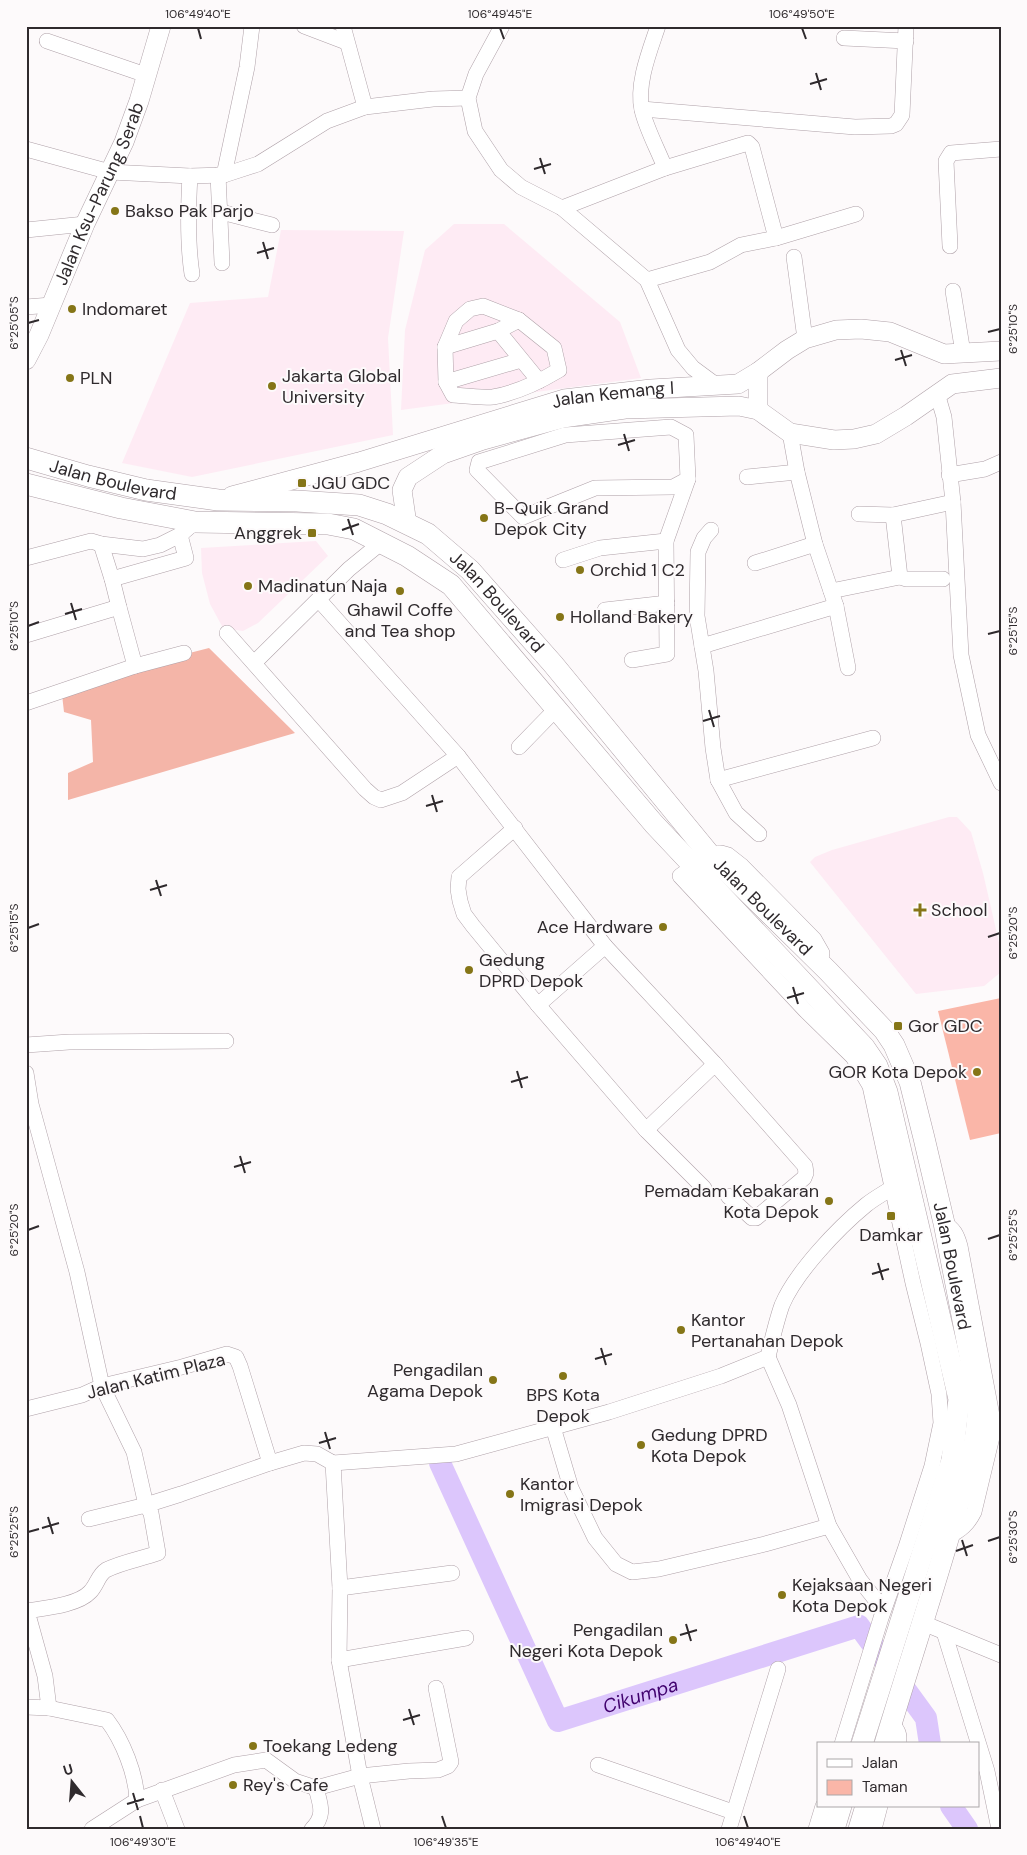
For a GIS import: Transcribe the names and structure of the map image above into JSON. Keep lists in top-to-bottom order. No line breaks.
{"streets":{"main road":["Jalan Boulevard"],"street":["Jalan Ksu-Parung Serab","Jalan Kemang I","Jalan Katim Plaza"]},"crossings":[["Jalan Kemang I","Jalan Boulevard"]],"water":["Cikumpa"],"places":{"other":["Bakso Pak Parjo","Indomaret","PLN","Jakarta Global University","B-Quik Grand Depok City","Orchid 1 C2","Madinatun Naja","Ghawil Coffe and Tea shop","Holland Bakery","Ace Hardware","Gedung DPRD Depok","GOR Kota Depok","Pemadam Kebakaran Kota Depok","Kantor Pertanahan Depok","BPS Kota Depok","Pengadilan Agama Depok","Gedung DPRD Kota Depok","Kantor Imigrasi Depok","Kejaksaan Negeri Kota Depok","Pengadilan Negeri Kota Depok","Toekang Ledeng","Rey's Cafe"],"transit":["JGU GDC","Anggrek","Gor GDC","Damkar"],"health":["School"]},"legend":["Jalan","Taman"],"north":"top","coordinates":["106°49'40\"E","106°49'45\"E","106°49'50\"E","6°25'05\"S","6°25'10\"S","6°25'15\"S","6°25'20\"S","6°25'25\"S","6°25'30\"S","106°49'30\"E","106°49'35\"E"]}
